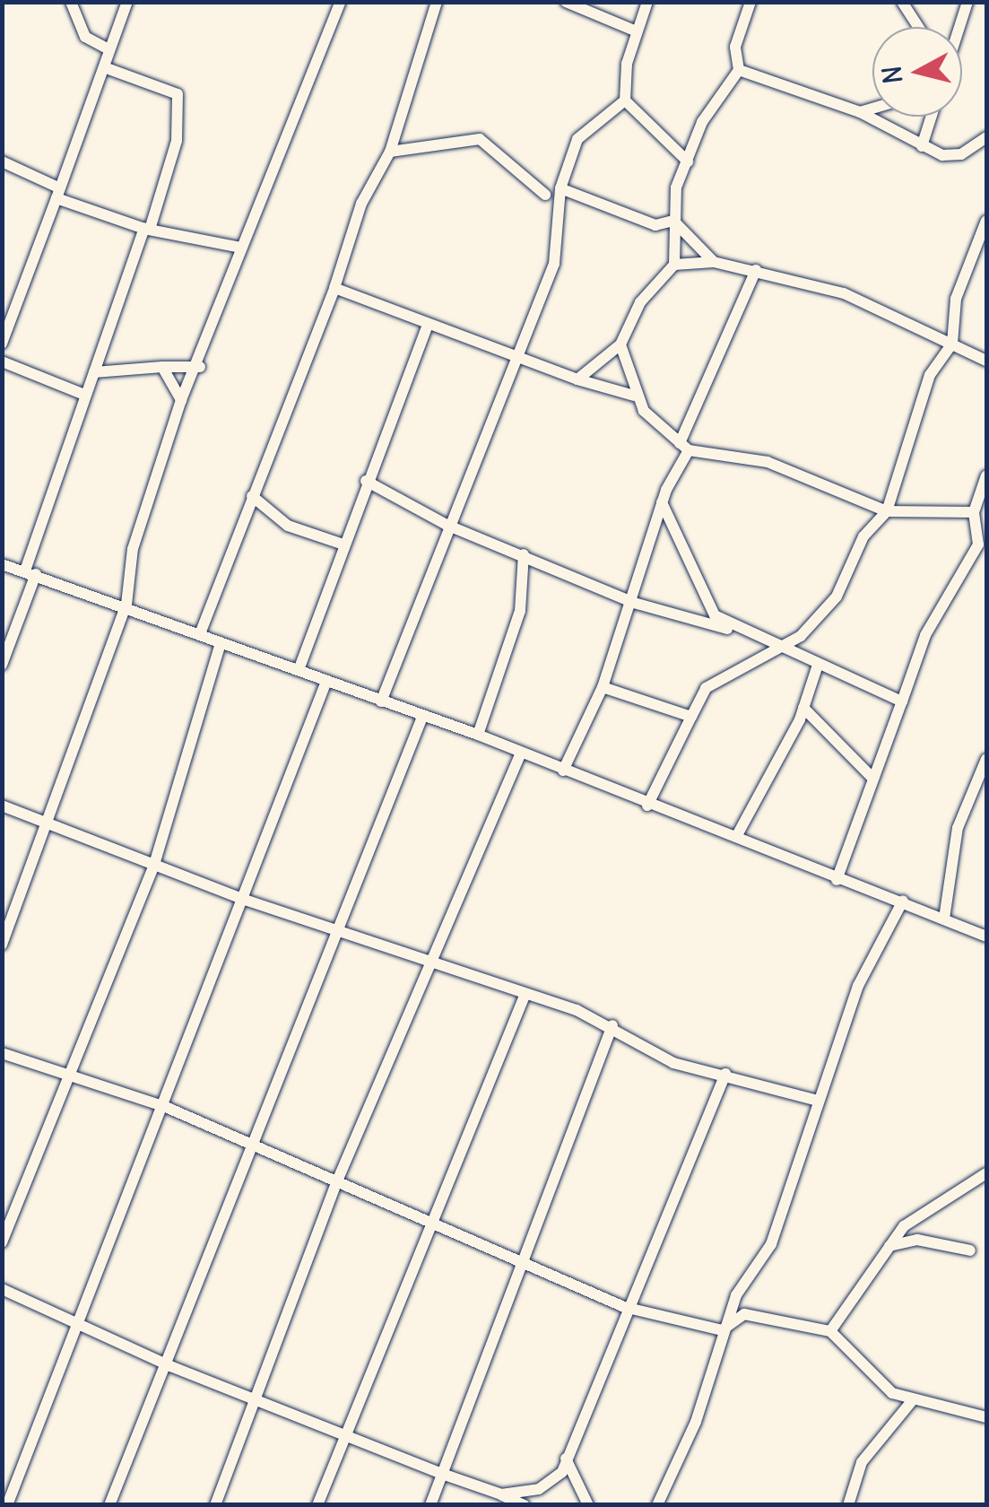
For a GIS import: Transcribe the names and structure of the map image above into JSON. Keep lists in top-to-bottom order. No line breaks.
{"north":"left"}
